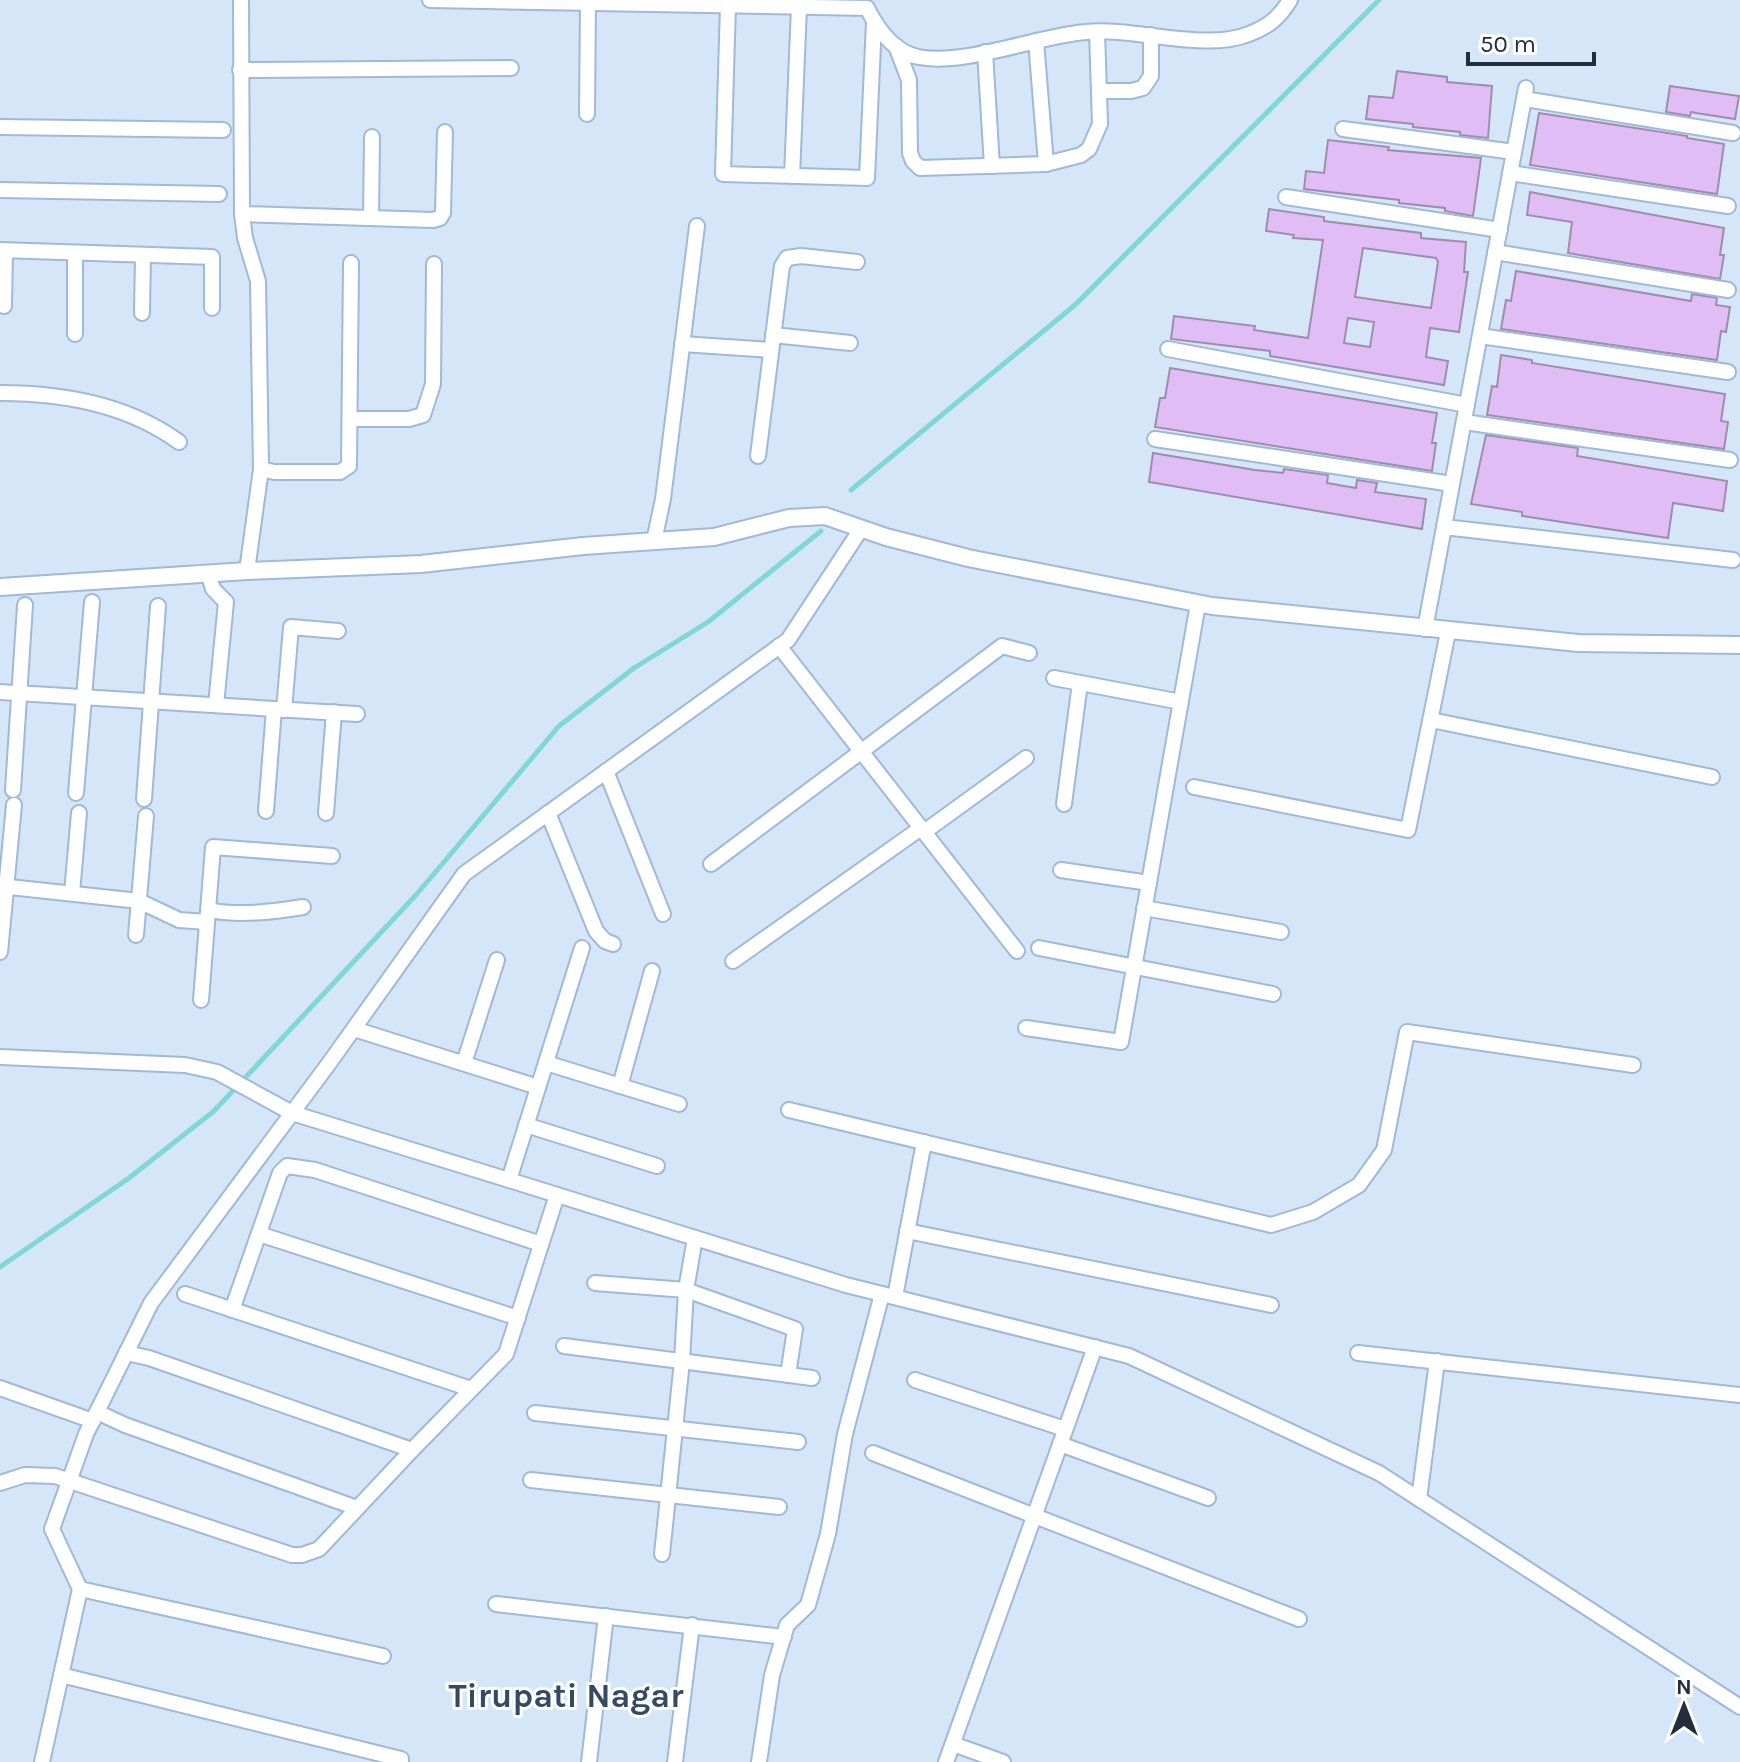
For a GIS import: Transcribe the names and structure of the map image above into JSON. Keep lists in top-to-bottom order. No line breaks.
{"districts":["Tirupati Nagar"],"scale_bar":"50 m","north":"top"}
